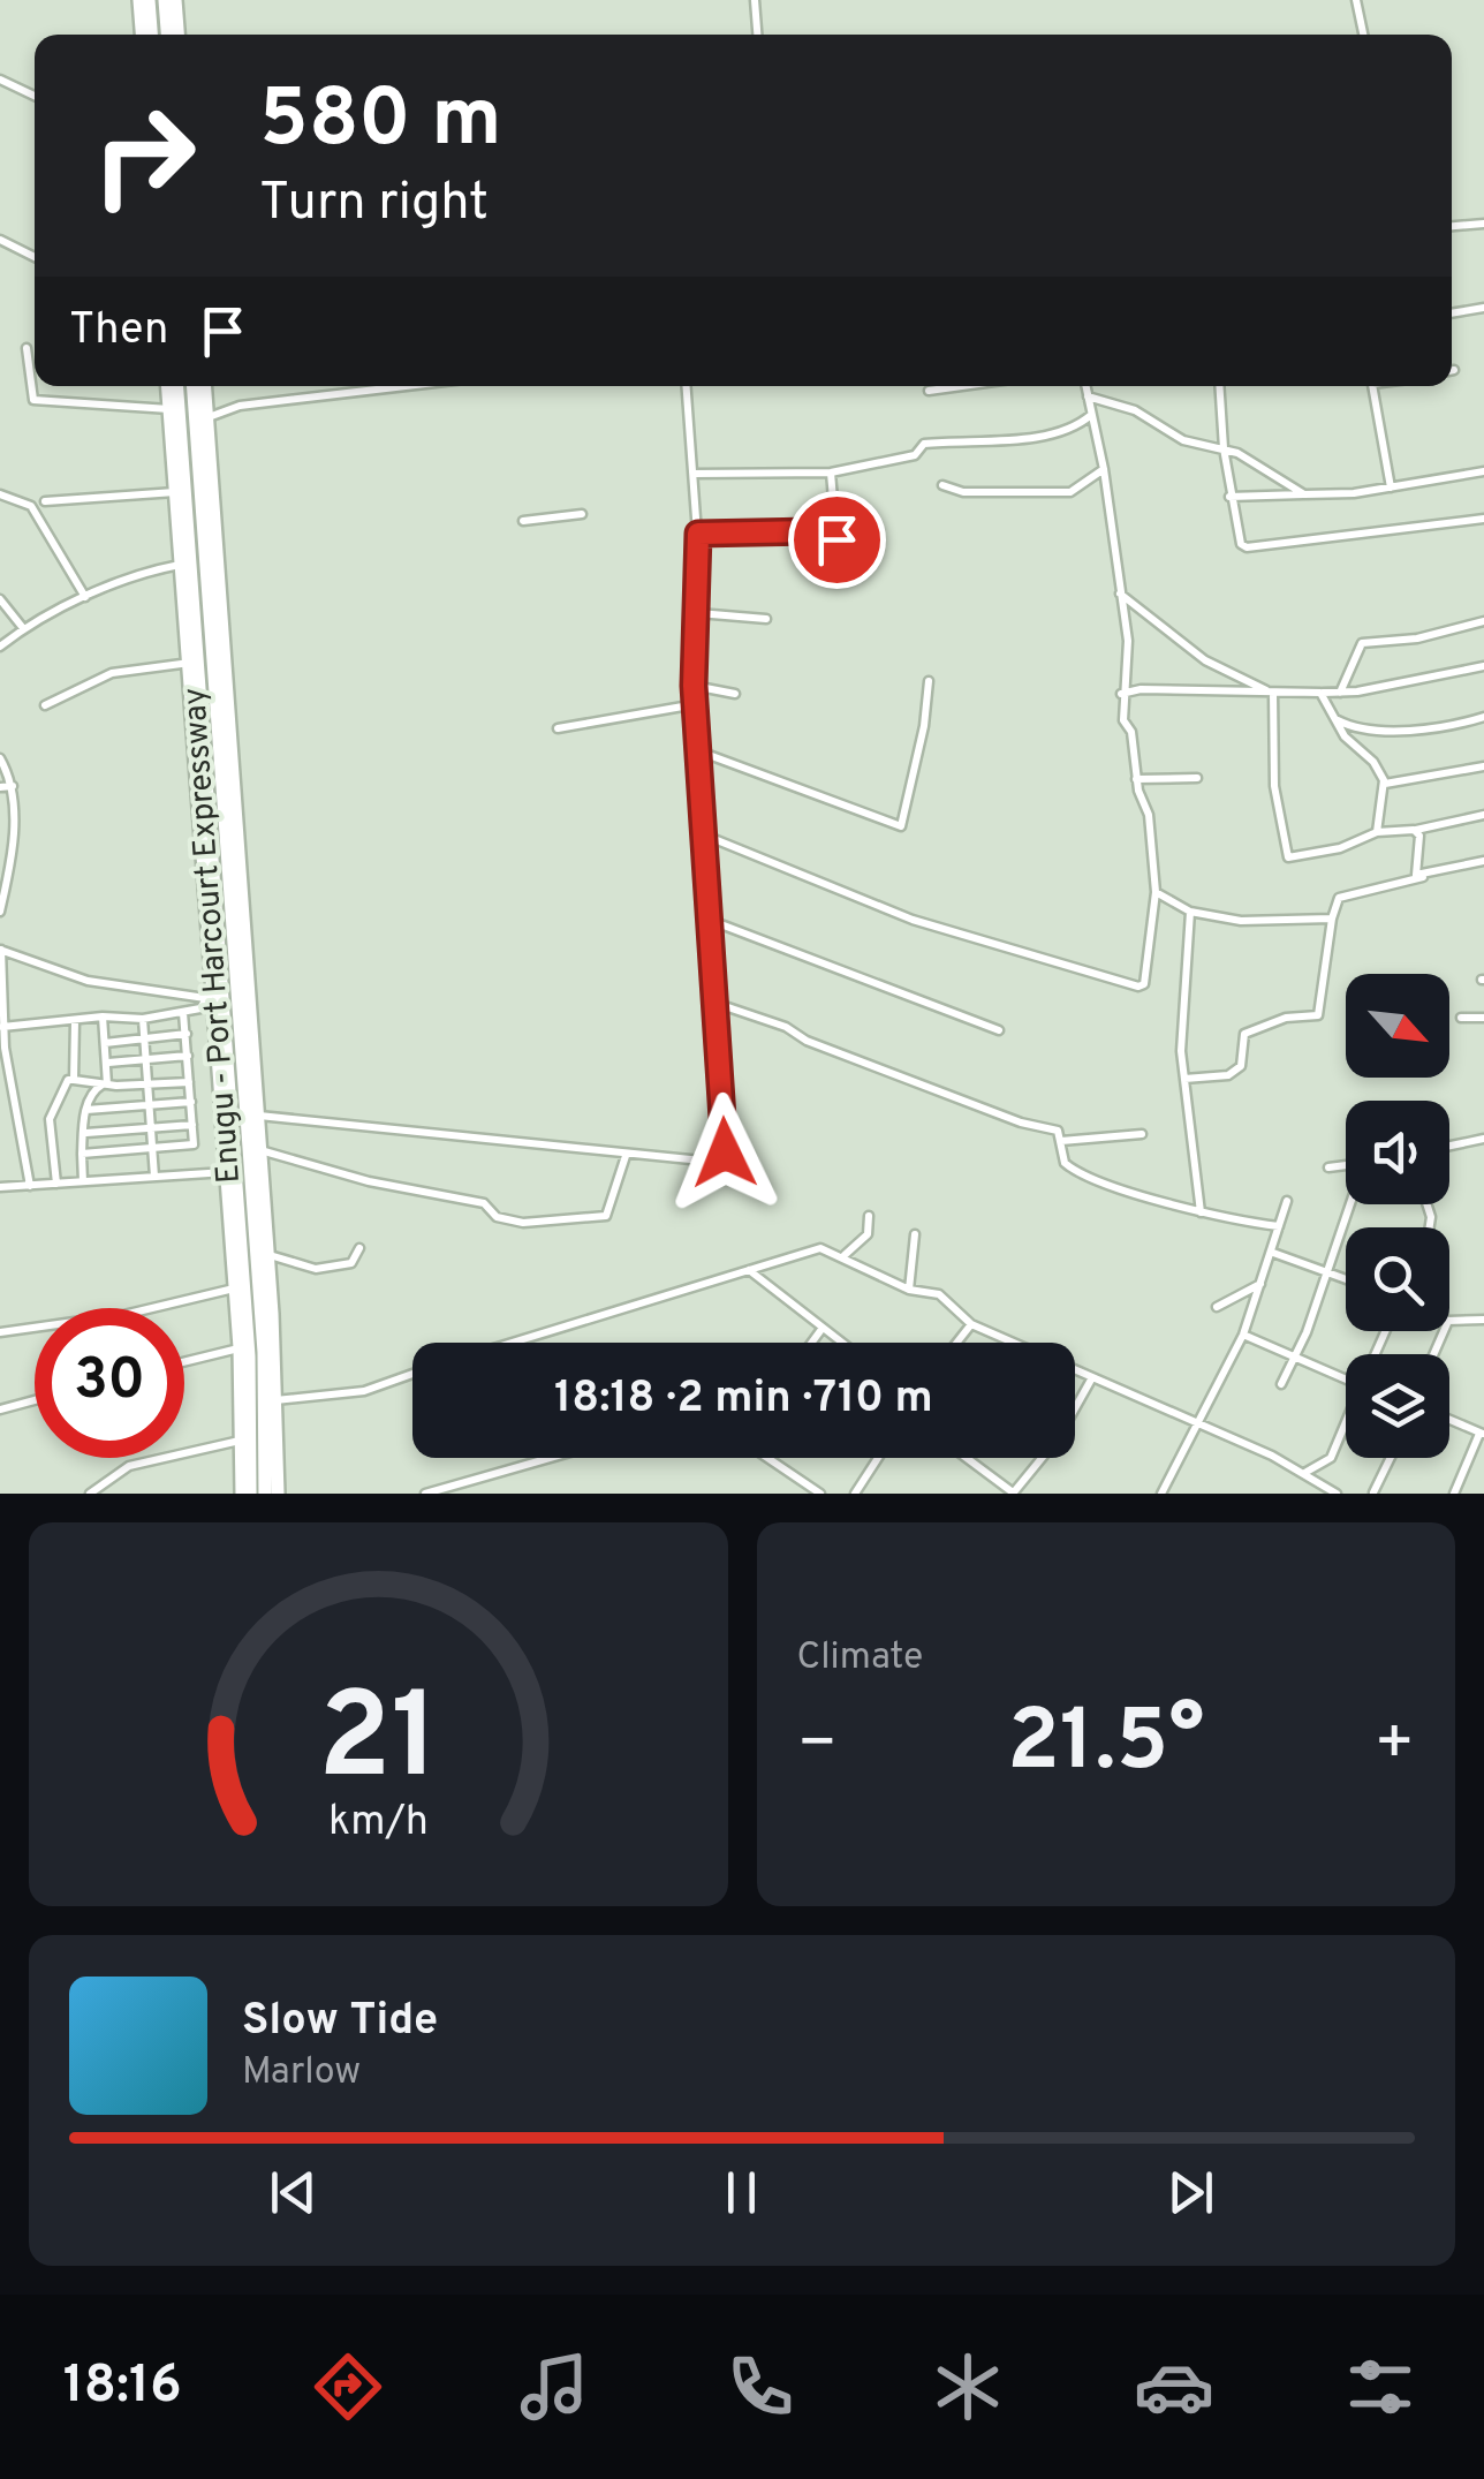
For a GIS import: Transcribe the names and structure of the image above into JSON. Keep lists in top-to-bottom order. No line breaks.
{"streets":{"main road":["Enugu - Port Harcourt Expressway"]},"north":"bottom right","page":{"turn":["580 m","Turn right"],"then":"Then","limit":"30","trip":"18:18 · 2 min · 710 m","tile":"Climate","heat":["−","21.5°","+"],"song":["Slow Tide","Marlow"],"tabs":"18:16","gauge":["21","km/h"]}}
